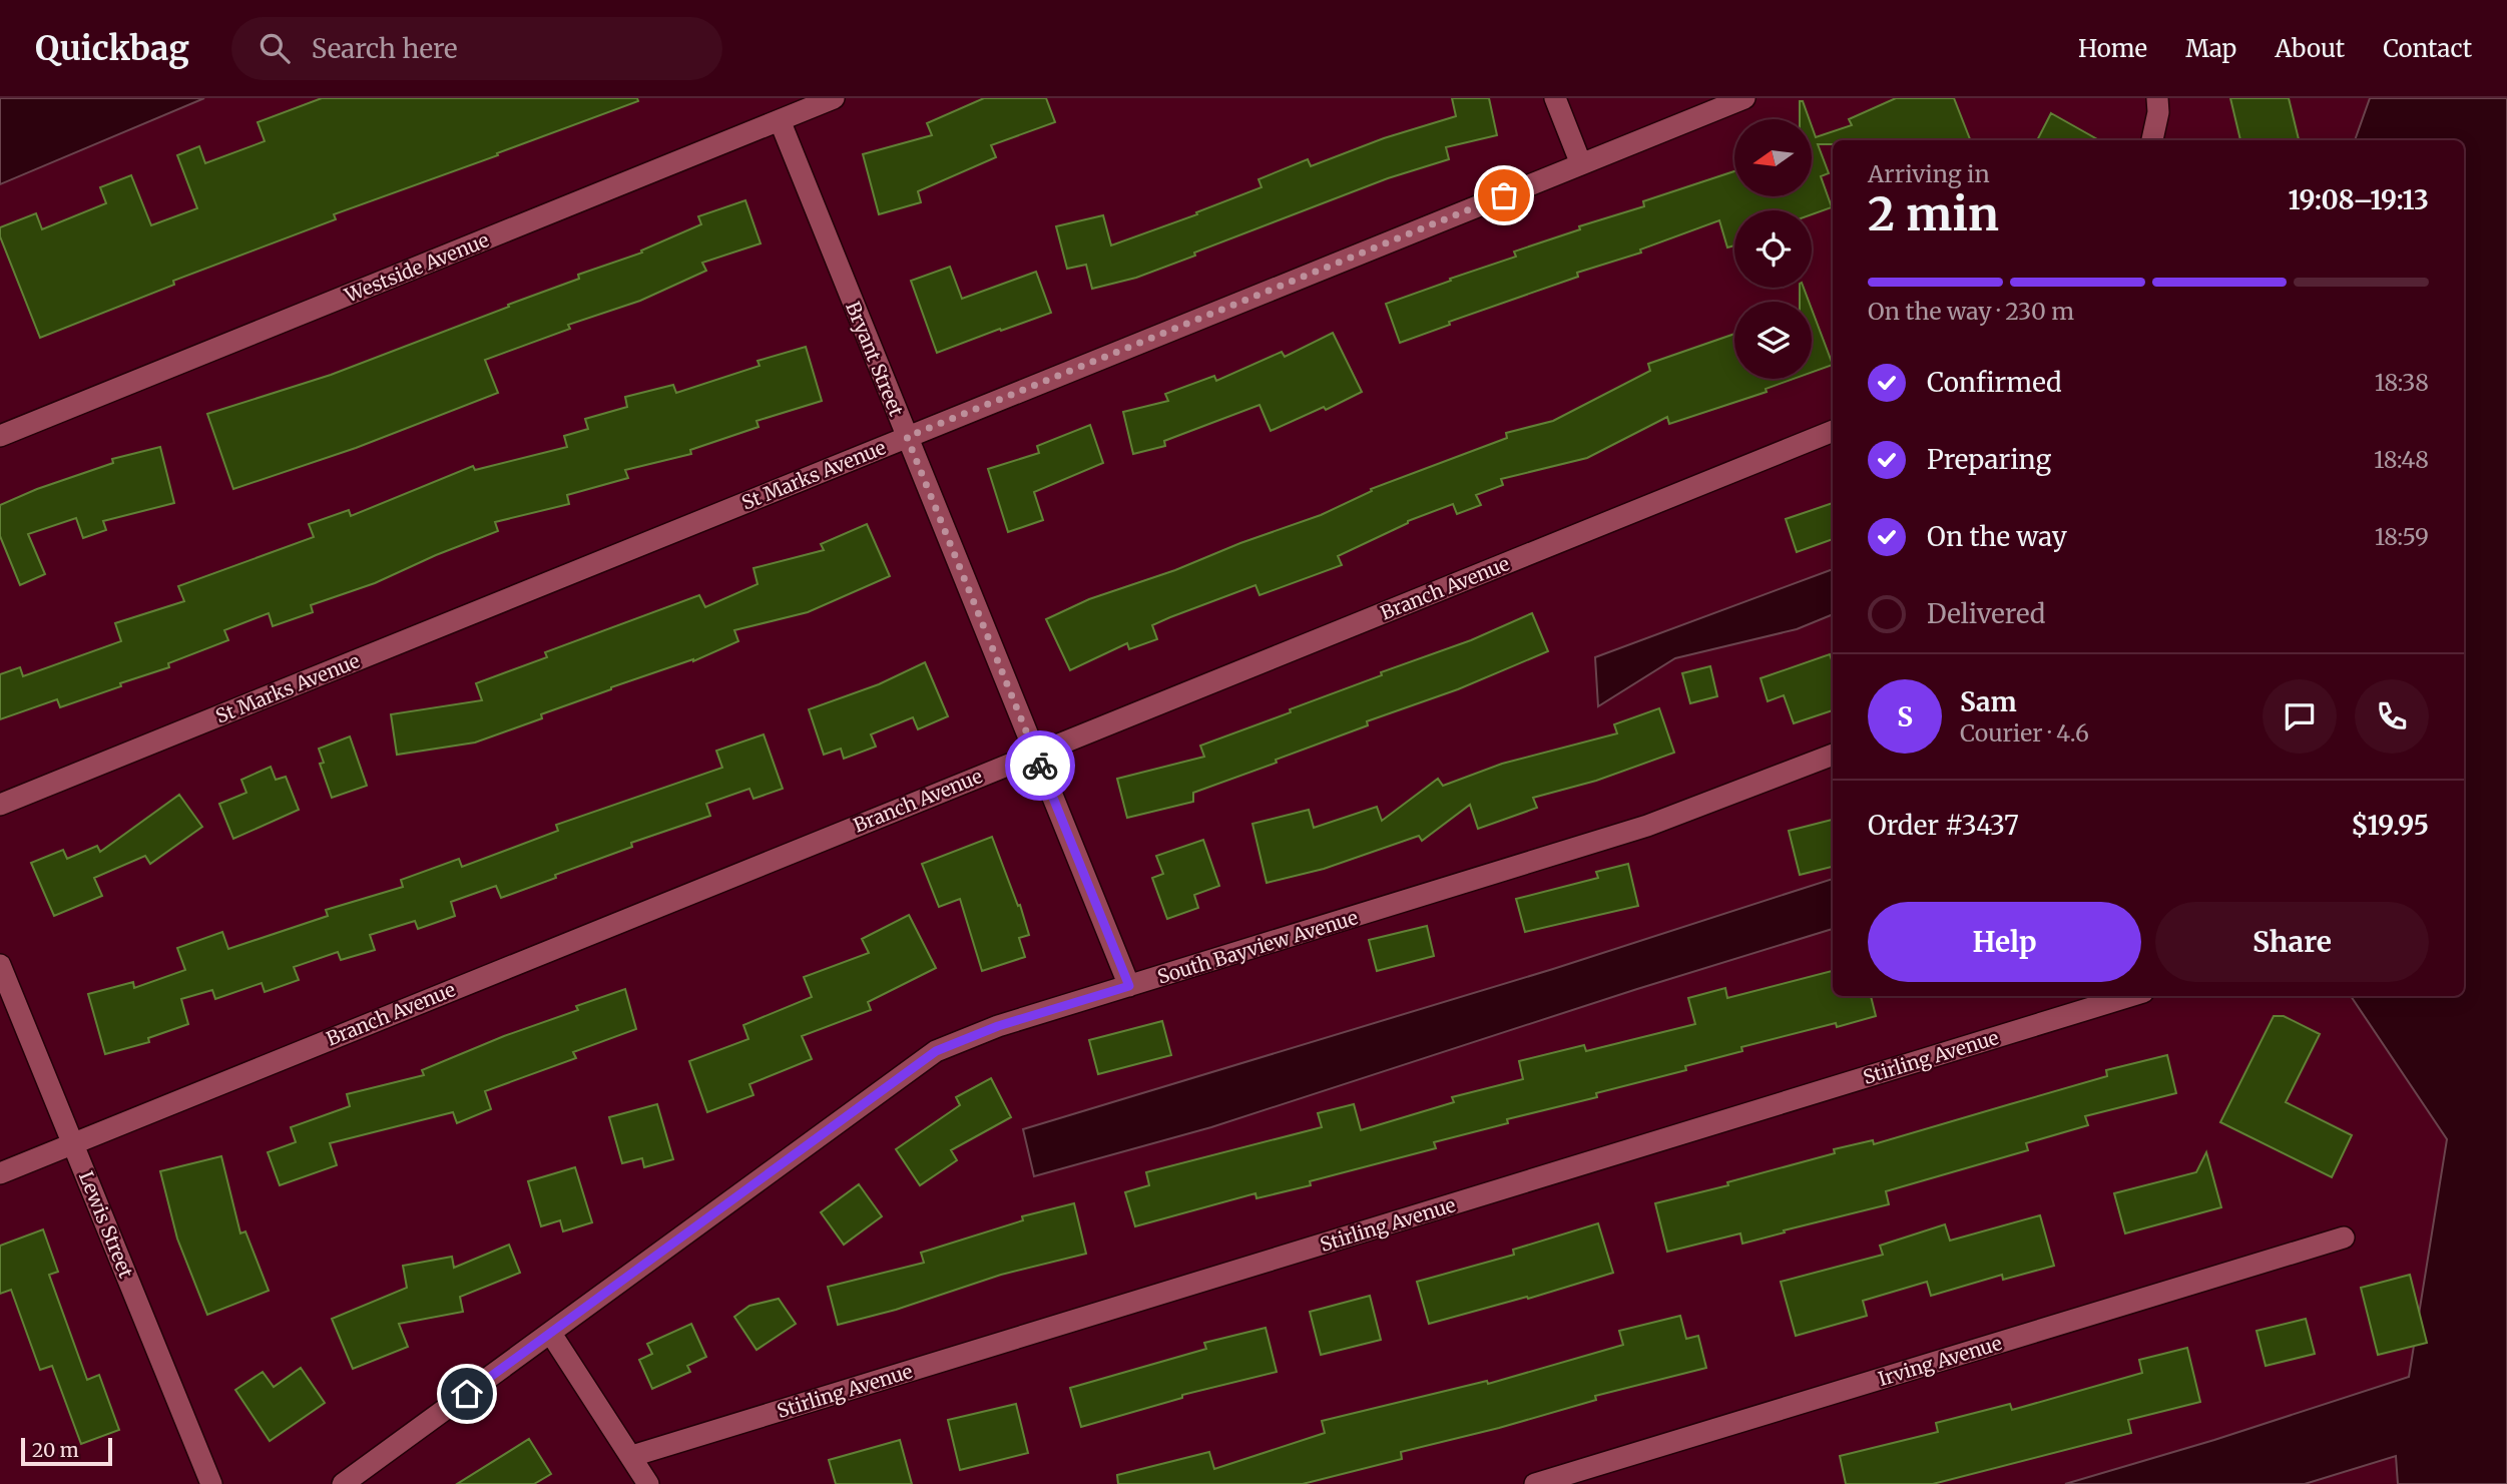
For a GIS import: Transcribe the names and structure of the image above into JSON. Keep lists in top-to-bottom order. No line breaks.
{"streets":{"street":["Westside Avenue","Bryant Street","St Marks Avenue","Branch Avenue","South Bayview Avenue","Stirling Avenue","Lewis Street","Irving Avenue"]},"crossings":[["Westside Avenue","Bryant Street"],["Bryant Street","St Marks Avenue"],["Bryant Street","Branch Avenue"],["Bryant Street","South Bayview Avenue"],["Branch Avenue","Lewis Street"]],"scale_bar":"20 m","north":"left","page":{"header":"Quickbag","search":"Search here","nav":["Home","Map","About","Contact"],"heading":["2 min","Arriving in","19:08–19:13"],"panel":["Sam","Courier · 4.6","Order #3437","$19.95"],"bar":"On the way · 230 m","list":[["Confirmed","18:38"],["Preparing","18:48"],["On the way","18:59"],"Delivered"],"round":"S","buttons":["Help","Share"],"scale":"20 m"}}
